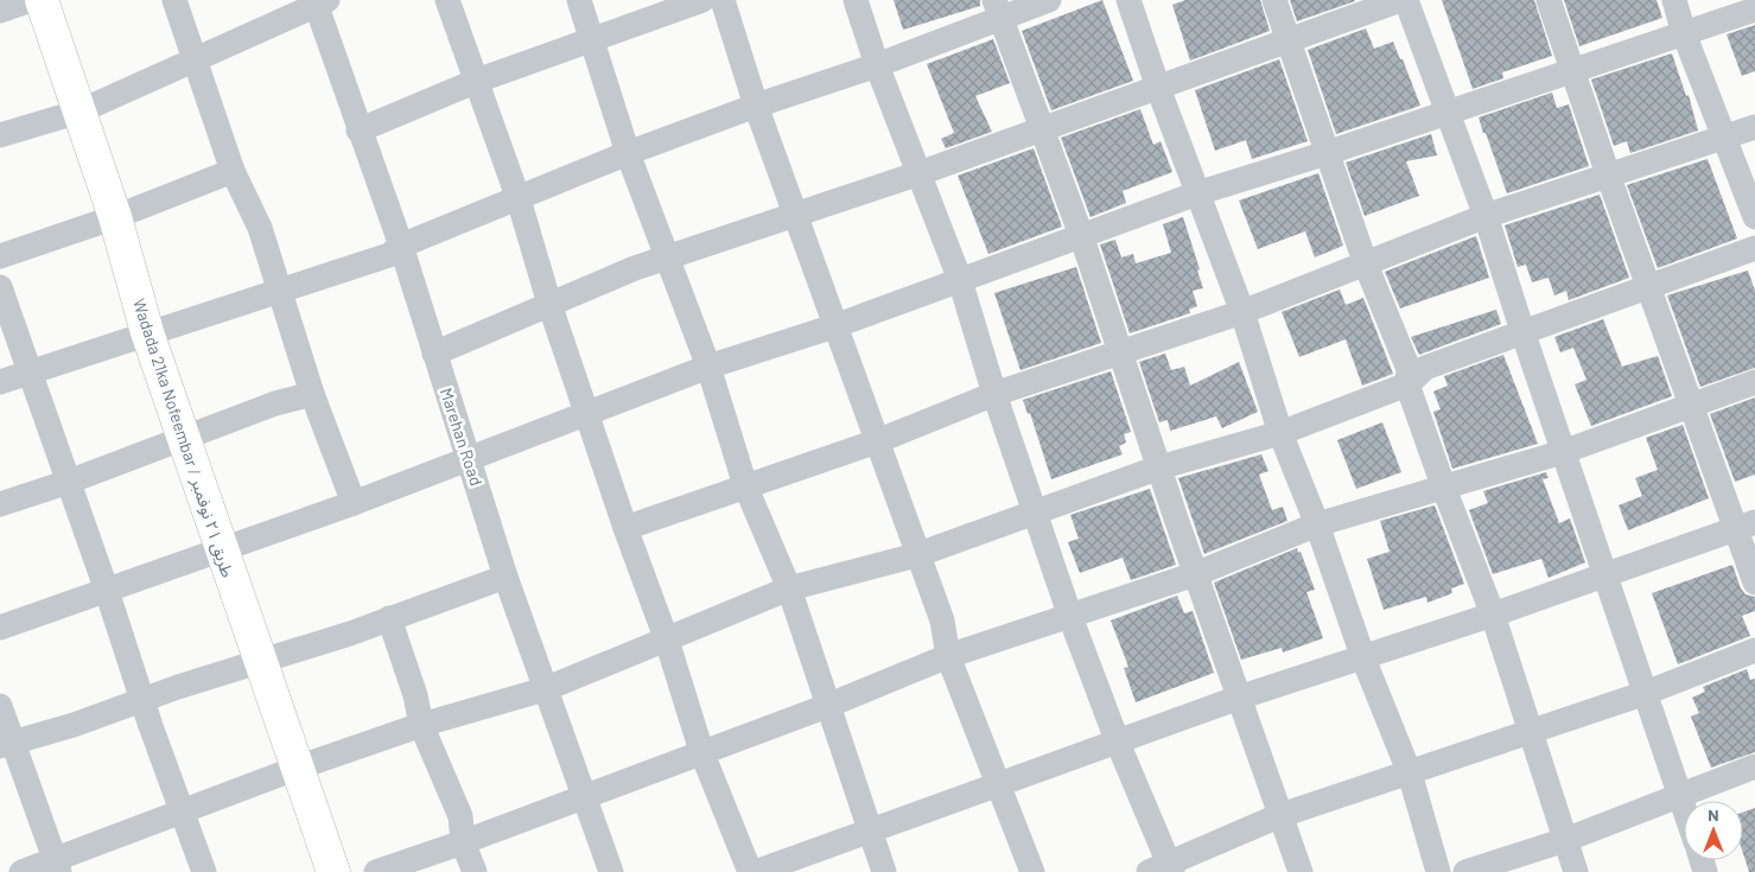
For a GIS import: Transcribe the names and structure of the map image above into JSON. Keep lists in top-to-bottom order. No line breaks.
{"streets":{"street":["Marehan Road","Wadada 21ka Nofeembar / طريق ٢١ نوفمبر"]},"north":"top"}
